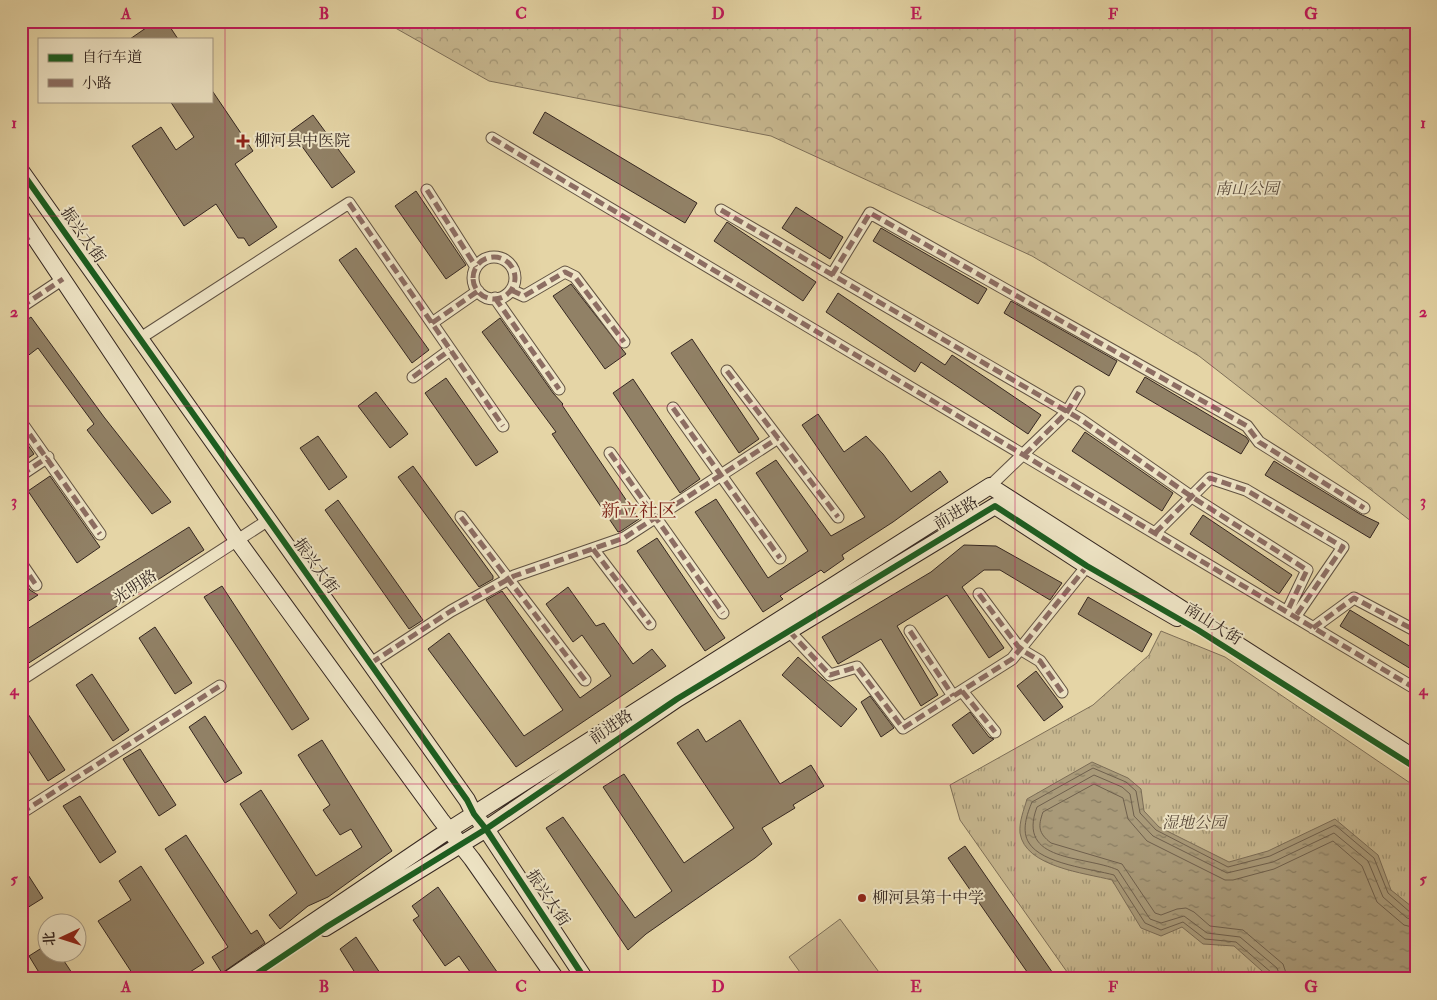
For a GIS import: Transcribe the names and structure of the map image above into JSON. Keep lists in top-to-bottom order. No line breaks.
{"streets":{"street":["振兴大街","前进路","光明路","南山大街"]},"crossings":[["振兴大街","前进路"],["振兴大街","光明路"],["前进路","南山大街"]],"districts":["新立社区"],"parks":["南山公园","湿地公园"],"places":{"health":["柳河县中医院"],"other":["柳河县第十中学"]},"legend":["自行车道","小路"],"north":"left","grid":{"columns":["A","B","C","D","E","F","G"],"rows":["1","2","3","4","5"]}}
